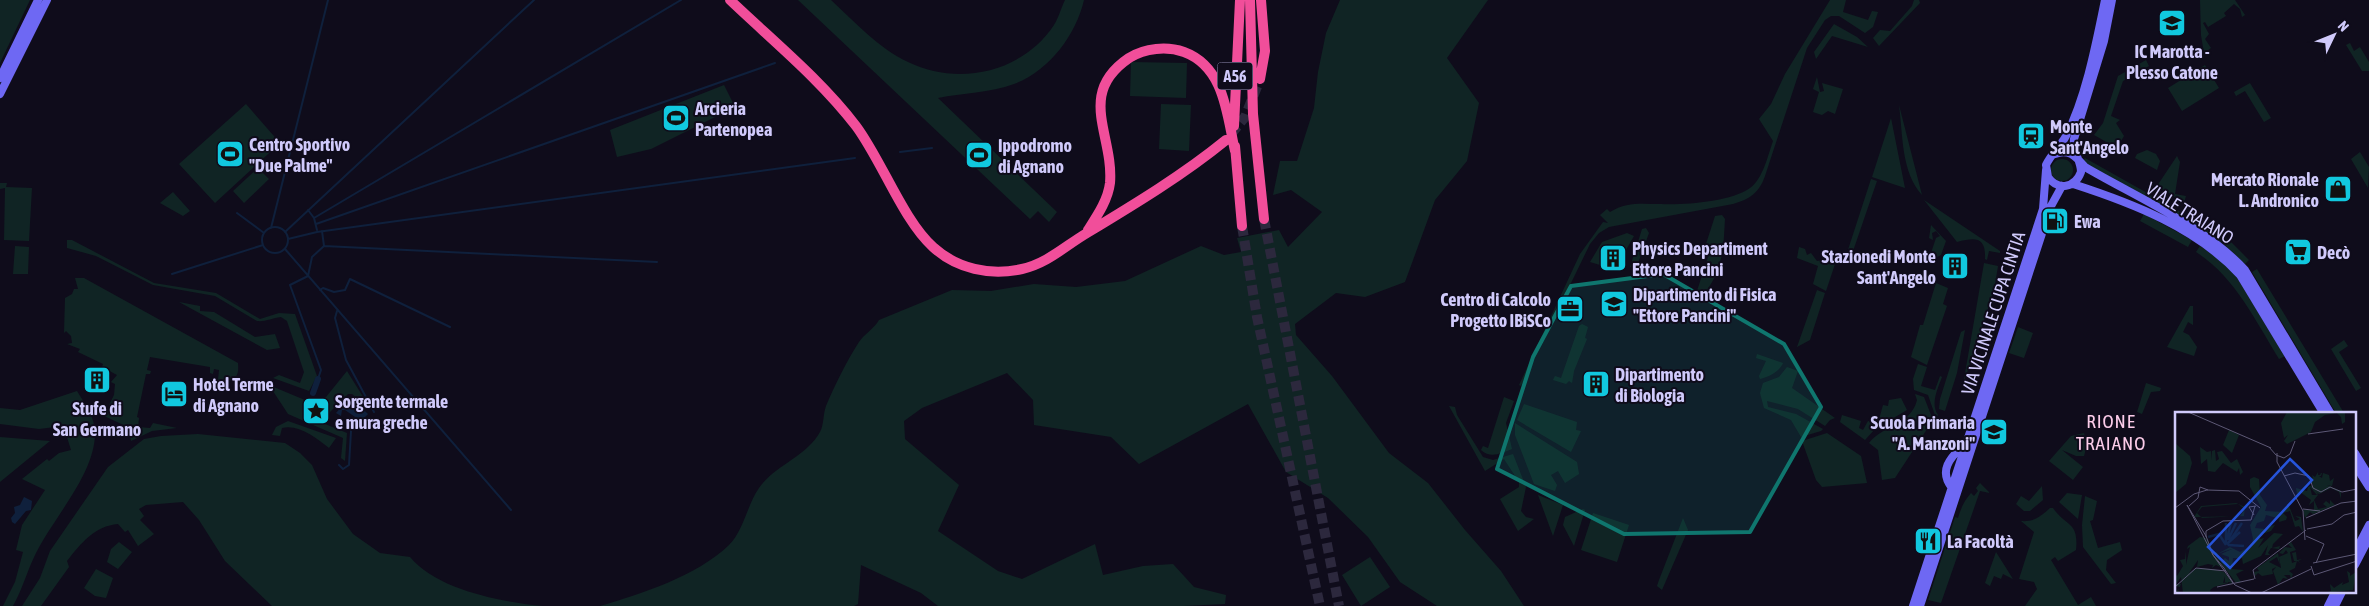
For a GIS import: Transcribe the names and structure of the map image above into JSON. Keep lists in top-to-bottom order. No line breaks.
{"streets":{"highway":["A56"],"main road":["VIALE TRAIANO","VIA VICINALE CUPA CINTIA"]},"crossings":[["VIALE TRAIANO","VIA VICINALE CUPA CINTIA"]],"districts":["RIONE TRAIANO"],"places":{"school or university":["IC Marotta - Plesso Catone","Dipartimento di Fisica \"Ettore Pancini\"","Scuola Primaria \"A. Manzoni\""],"sports":["Arcieria Partenopea","Centro Sportivo \"Due Palme\"","Ippodromo di Agnano"],"station":["Monte Sant'Angelo"],"shop":["Mercato Rionale L. Andronico"],"fuel station":["Ewa"],"supermarket":["Decò"],"building":["Physics Departiment Ettore Pancini","Stazionedi Monte Sant'Angelo","Stufe di San Germano","Dipartimento di Biologia"],"office":["Centro di Calcolo Progetto IBiSCo"],"hotel":["Hotel Terme di Agnano"],"place":["Sorgente termale e mura greche"],"restaurant":["La Facoltà"]},"north":"top right"}
